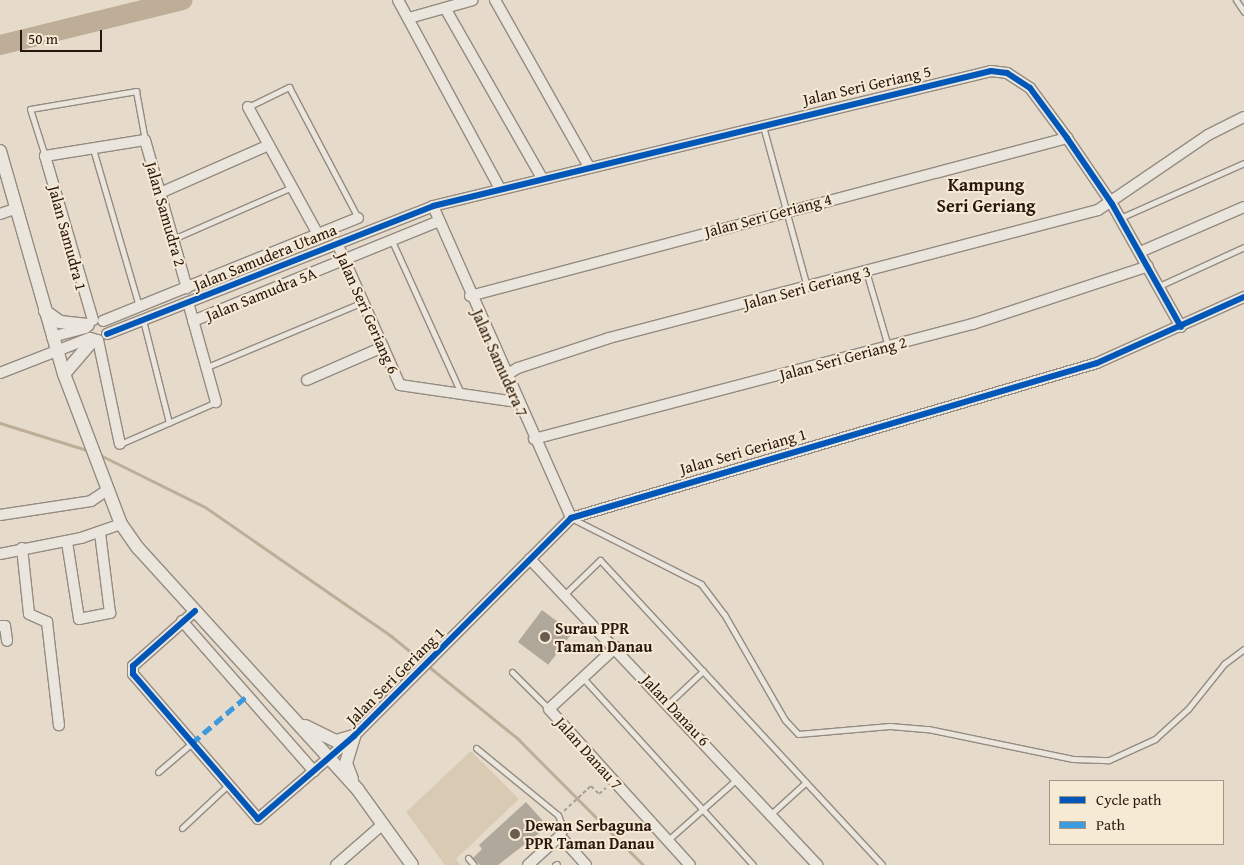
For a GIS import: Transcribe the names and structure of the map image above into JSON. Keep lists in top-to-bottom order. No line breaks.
{"streets":{"street":["Jalan Seri Geriang 5","Jalan Samudra 2","Jalan Seri Geriang 4","Jalan Samudra 1","Jalan Samudera Utama","Jalan Seri Geriang 3","Jalan Samudra 5A","Jalan Seri Geriang 6","Jalan Seri Geriang 2","Jalan Samudera 7","Jalan Seri Geriang 1","Jalan Danau 6","Jalan Danau 7"]},"crossings":[["Jalan Seri Geriang 5","Jalan Seri Geriang 4"],["Jalan Seri Geriang 5","Jalan Samudera Utama"],["Jalan Seri Geriang 5","Jalan Seri Geriang 3"],["Jalan Seri Geriang 5","Jalan Seri Geriang 2"],["Jalan Seri Geriang 5","Jalan Samudera 7"],["Jalan Seri Geriang 5","Jalan Seri Geriang 1"],["Jalan Samudra 2","Jalan Samudera Utama"],["Jalan Seri Geriang 4","Jalan Samudera 7"],["Jalan Samudra 1","Jalan Samudera Utama"],["Jalan Samudera Utama","Jalan Seri Geriang 6"],["Jalan Samudera Utama","Jalan Samudera 7"],["Jalan Seri Geriang 3","Jalan Samudera 7"],["Jalan Samudra 5A","Jalan Seri Geriang 6"],["Jalan Samudra 5A","Jalan Samudera 7"],["Jalan Seri Geriang 6","Jalan Samudera 7"],["Jalan Seri Geriang 2","Jalan Samudera 7"],["Jalan Samudera 7","Jalan Seri Geriang 1"],["Jalan Seri Geriang 1","Jalan Danau 6"],["Jalan Danau 6","Jalan Danau 7"]],"districts":["Kampung Seri Geriang"],"places":["Surau PPR Taman Danau","Dewan Serbaguna PPR Taman Danau"],"legend":["Cycle path","Path"],"scale_bar":"50 m"}
